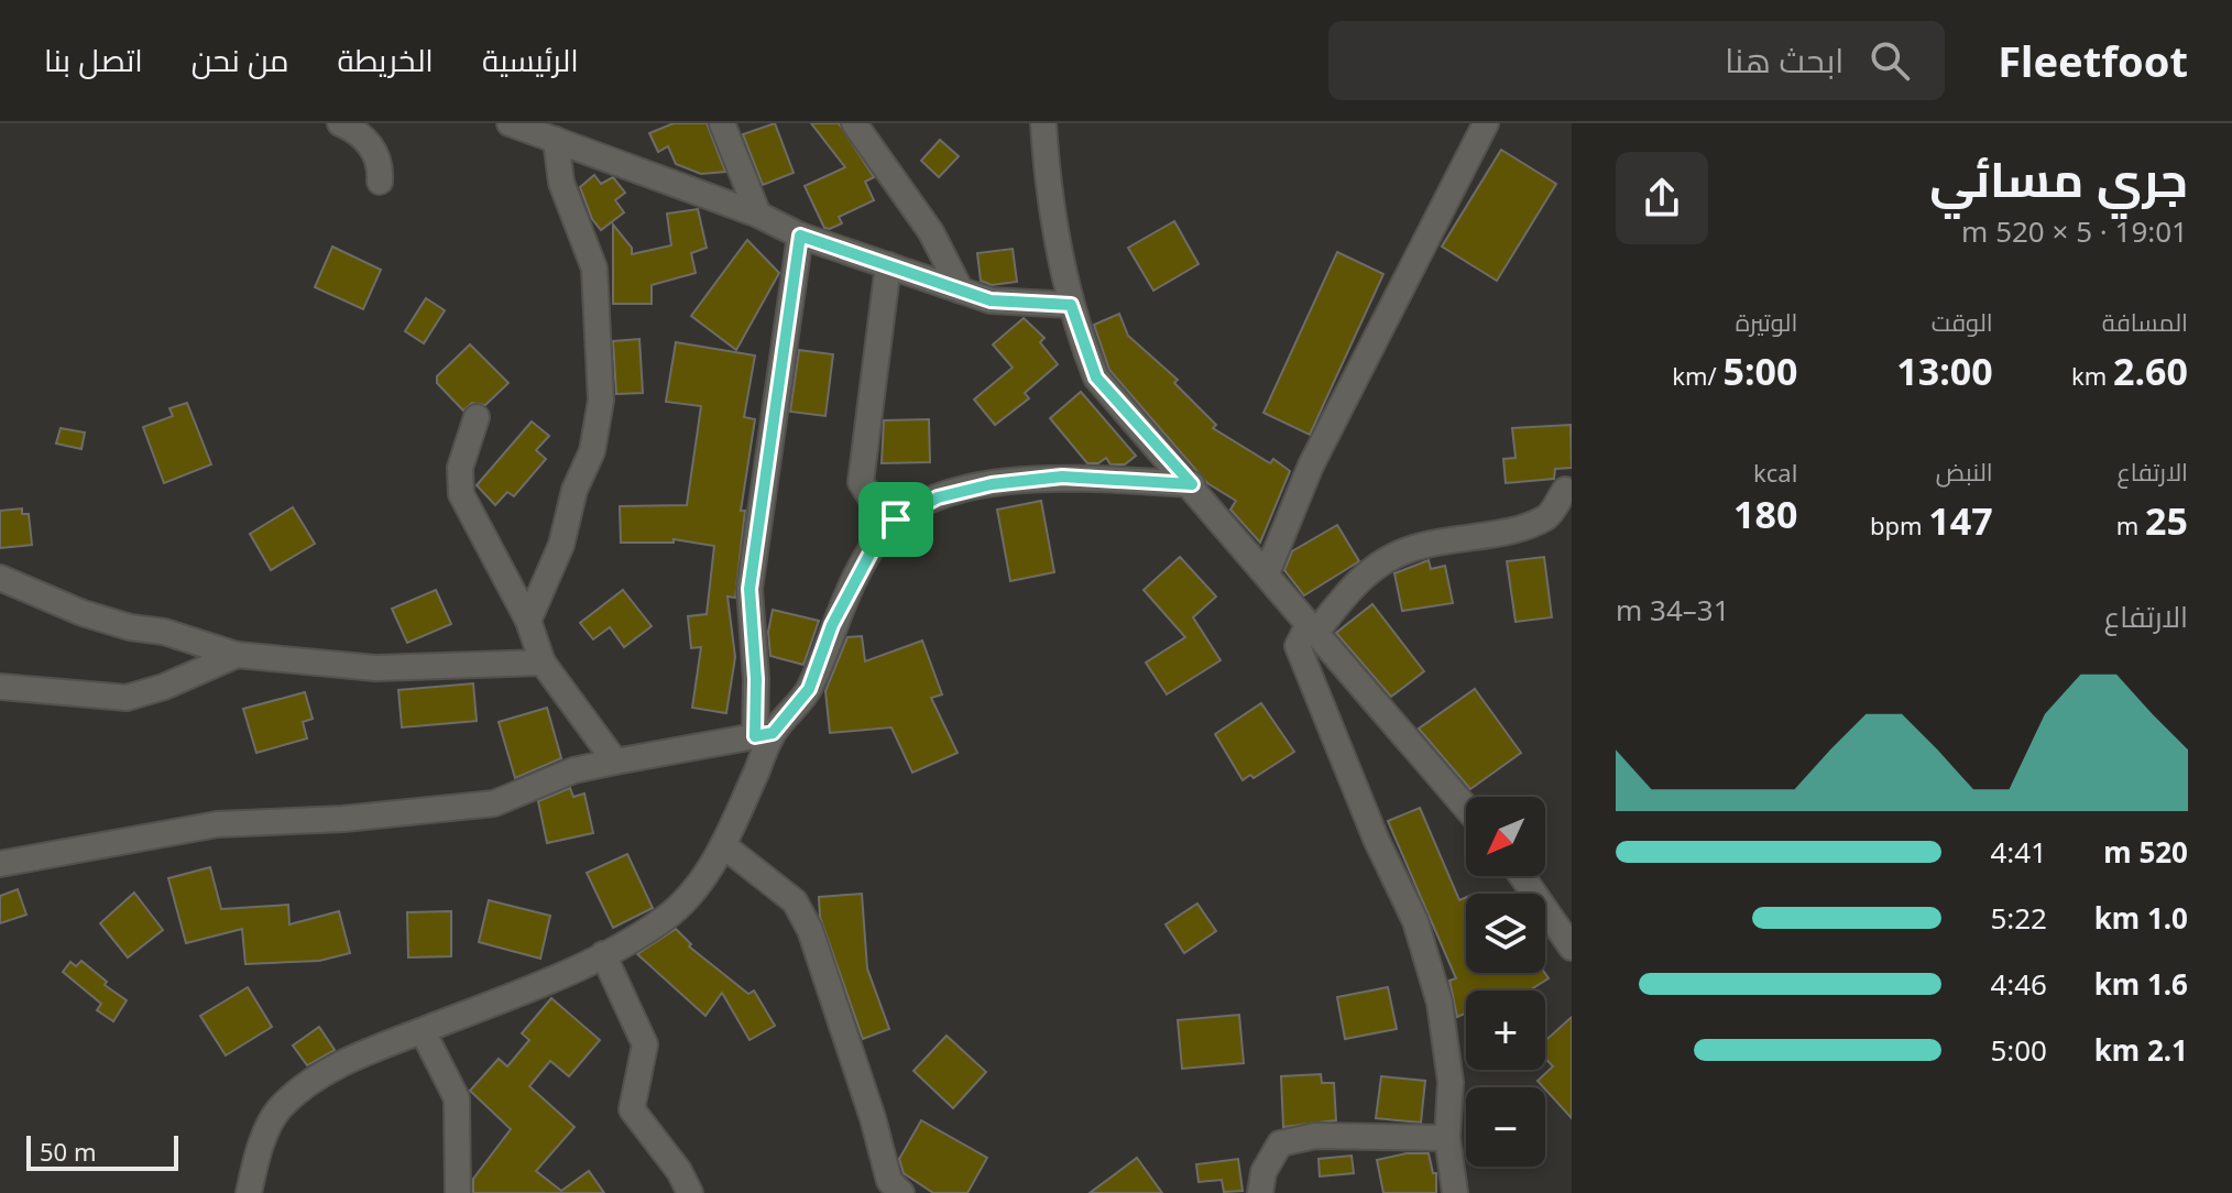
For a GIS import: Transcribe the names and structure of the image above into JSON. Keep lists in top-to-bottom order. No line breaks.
{"scale_bar":"50 m","north":"bottom left","page":{"header":"Fleetfoot","search":"ابحث هنا","nav":["الرئيسية","الخريطة","من نحن","اتصل بنا"],"heading":["جري مسائي","19:01 · 5 × 520 m"],"stats":[["المسافة","2.60 km"],["الوقت","13:00"],["الوتيرة","5:00 /km"],["الارتفاع","25 m"],["النبض","147 bpm"],["kcal","180"]],"chart":["الارتفاع","31–34 m"],"map_buttons":["+","−"],"list":[{"name":"520 m","note":"4:41"},{"name":"1.0 km","note":"5:22"},{"name":"1.6 km","note":"4:46"},{"name":"2.1 km","note":"5:00"}],"scale":"50 m"}}
